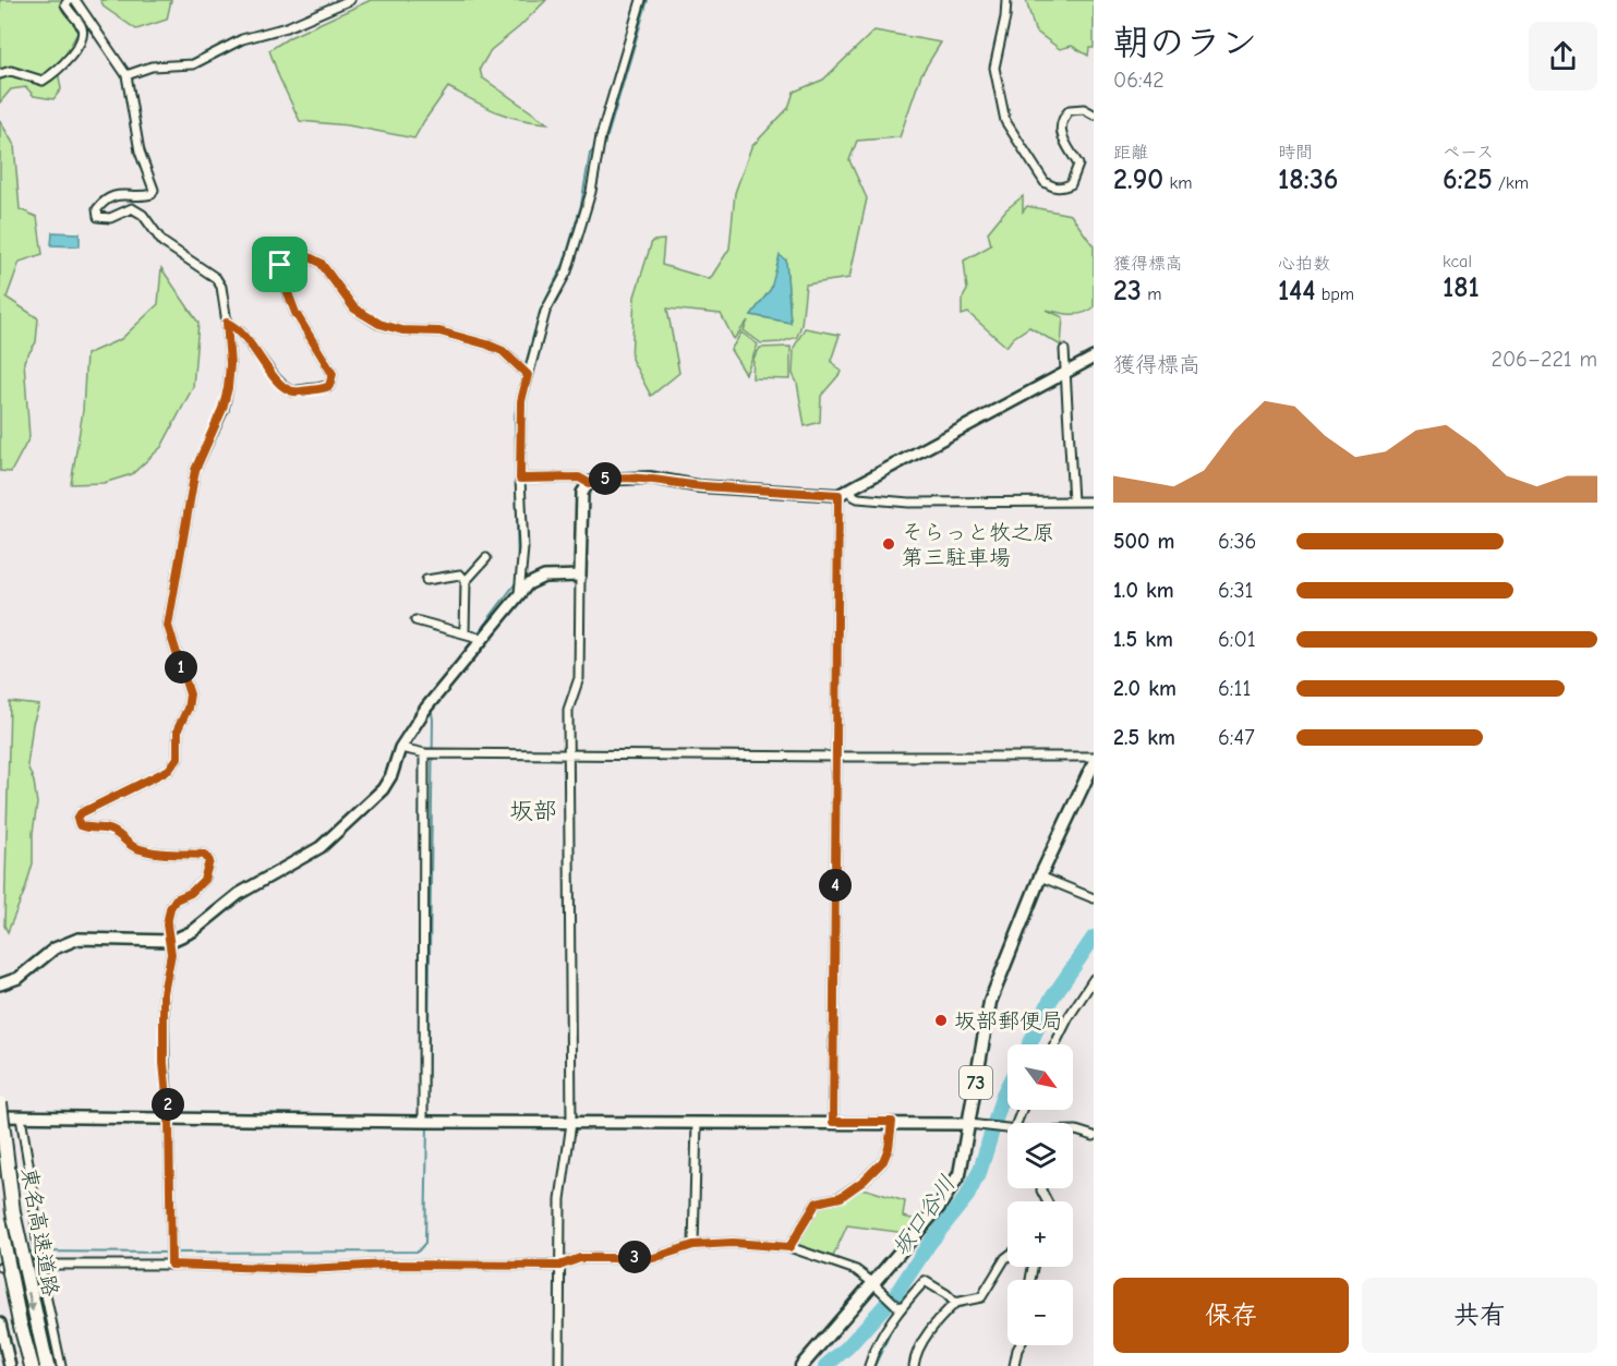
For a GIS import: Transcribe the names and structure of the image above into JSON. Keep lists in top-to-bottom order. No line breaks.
{"streets":{"highway":["東名高速道路"],"main road":["73"]},"districts":["坂部"],"water":["坂口谷川"],"places":["そらっと牧之原 第三駐車場","坂部郵便局"],"north":"bottom right","page":{"heading":["朝のラン","06:42"],"stats":[["距離","2.90 km"],["時間","18:36"],["ペース","6:25 /km"],["獲得標高","23 m"],["心拍数","144 bpm"],["kcal","181"]],"chart":["獲得標高","206–221 m"],"pins":["5","1","4","2","3"],"list":[{"name":"500 m","note":"6:36"},{"name":"1.0 km","note":"6:31"},{"name":"1.5 km","note":"6:01"},{"name":"2.0 km","note":"6:11"},{"name":"2.5 km","note":"6:47"}],"map_buttons":["+","−"],"buttons":["保存","共有"]}}
